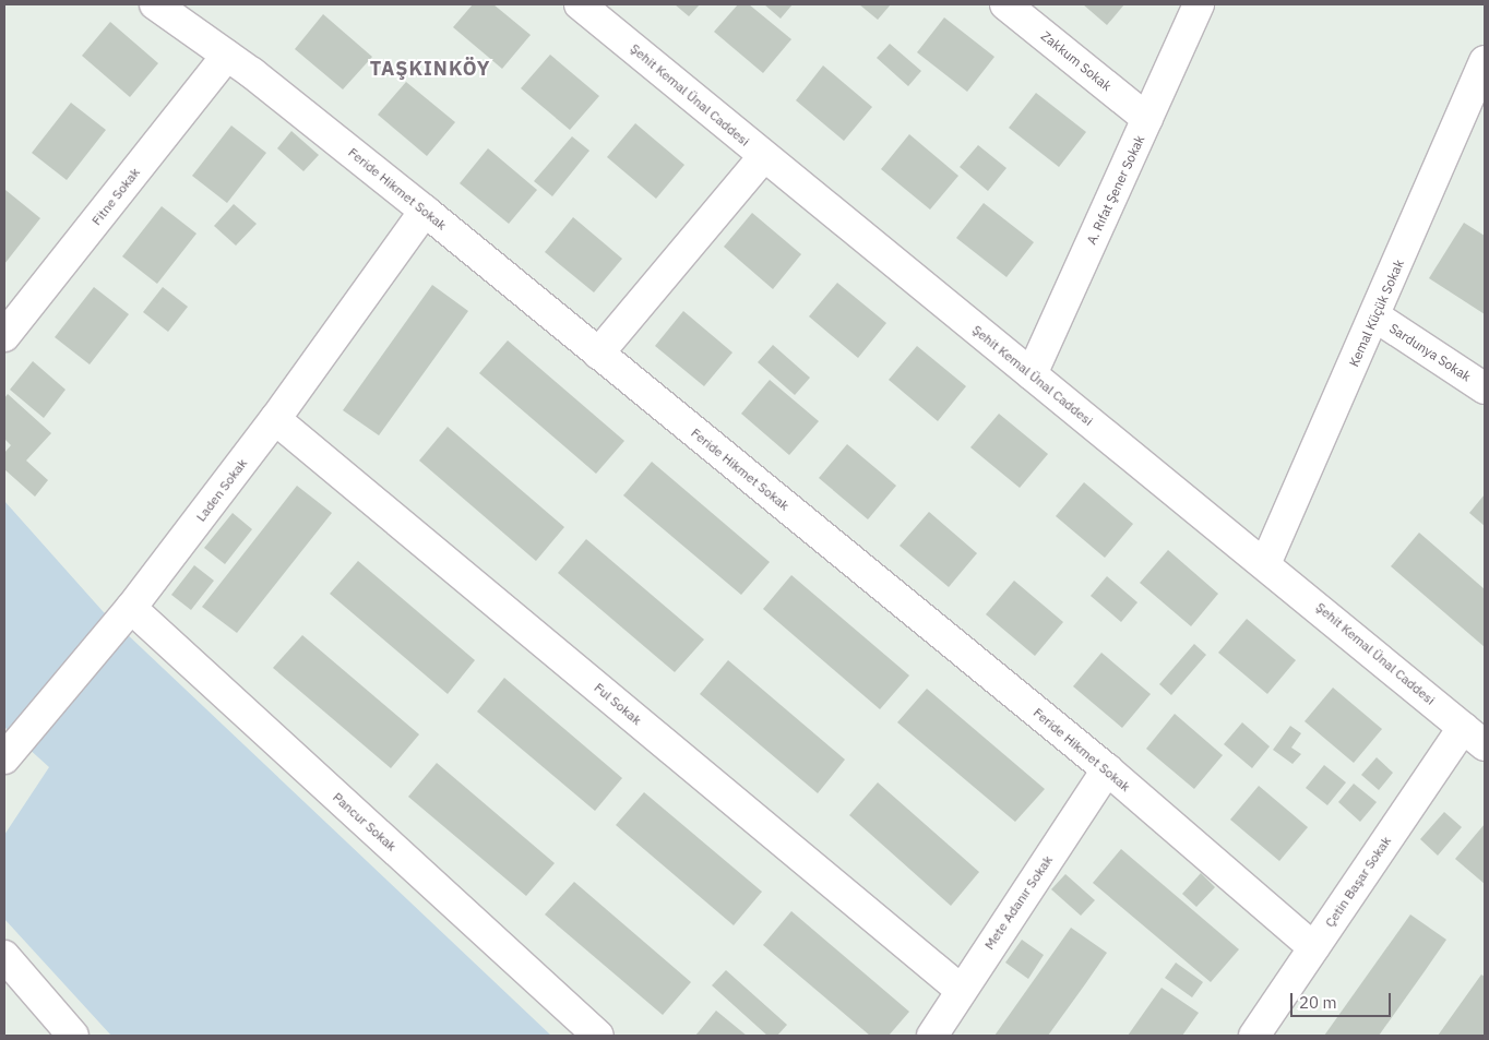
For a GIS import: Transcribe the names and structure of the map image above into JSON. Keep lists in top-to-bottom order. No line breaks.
{"streets":{"street":["Zakkum Sokak","Şehit Kemal Ünal Caddesi","Feride Hikmet Sokak","A. Rıfat Şener Sokak","Fitne Sokak","Kemal Küçük Sokak","Sardunya Sokak","Laden Sokak","Ful Sokak","Pancur Sokak","Çetin Başar Sokak","Mete Adanır Sokak"]},"crossings":[["Zakkum Sokak","A. Rıfat Şener Sokak"],["Şehit Kemal Ünal Caddesi","A. Rıfat Şener Sokak"],["Şehit Kemal Ünal Caddesi","Kemal Küçük Sokak"],["Şehit Kemal Ünal Caddesi","Çetin Başar Sokak"],["Feride Hikmet Sokak","Fitne Sokak"],["Feride Hikmet Sokak","Laden Sokak"],["Feride Hikmet Sokak","Çetin Başar Sokak"],["Feride Hikmet Sokak","Mete Adanır Sokak"],["Kemal Küçük Sokak","Sardunya Sokak"],["Laden Sokak","Ful Sokak"],["Laden Sokak","Pancur Sokak"],["Ful Sokak","Mete Adanır Sokak"]],"districts":["TAŞKINKÖY"],"scale_bar":"20 m"}
